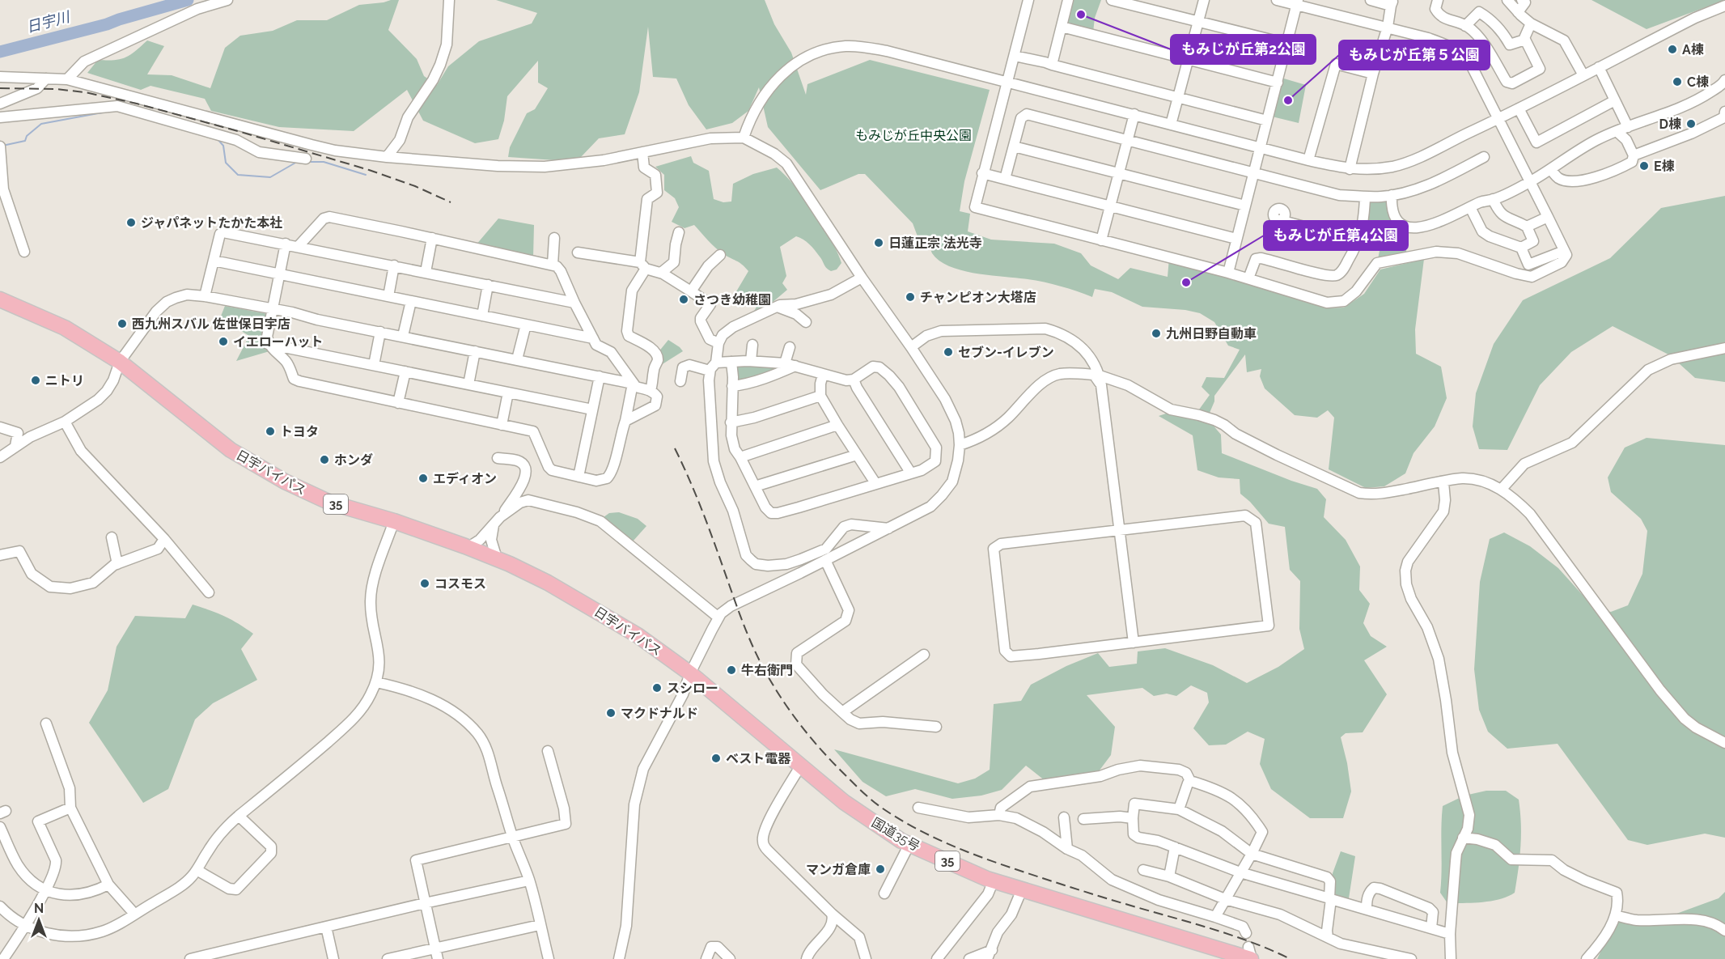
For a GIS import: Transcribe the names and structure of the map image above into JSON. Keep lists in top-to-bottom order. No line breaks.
{"streets":{"highway":["日宇バイパス","35","国道35号"]},"crossings":[["日宇バイパス","国道35号"]],"water":["日宇川"],"parks":["もみじが丘中央公園"],"places":["もみじが丘第2公園","A棟","C棟","もみじが丘第５公園","D棟","E棟","ジャパネットたかた本社","日蓮正宗 法光寺","もみじが丘第4公園","チャンピオン大塔店","さつき幼稚園","西九州スバル 佐世保日宇店","九州日野自動車","イエローハット","セブン-イレブン","ニトリ","トヨタ","ホンダ","エディオン","コスモス","牛右衛門","スシロー","マクドナルド","ベスト電器","マンガ倉庫"],"north":"top"}
